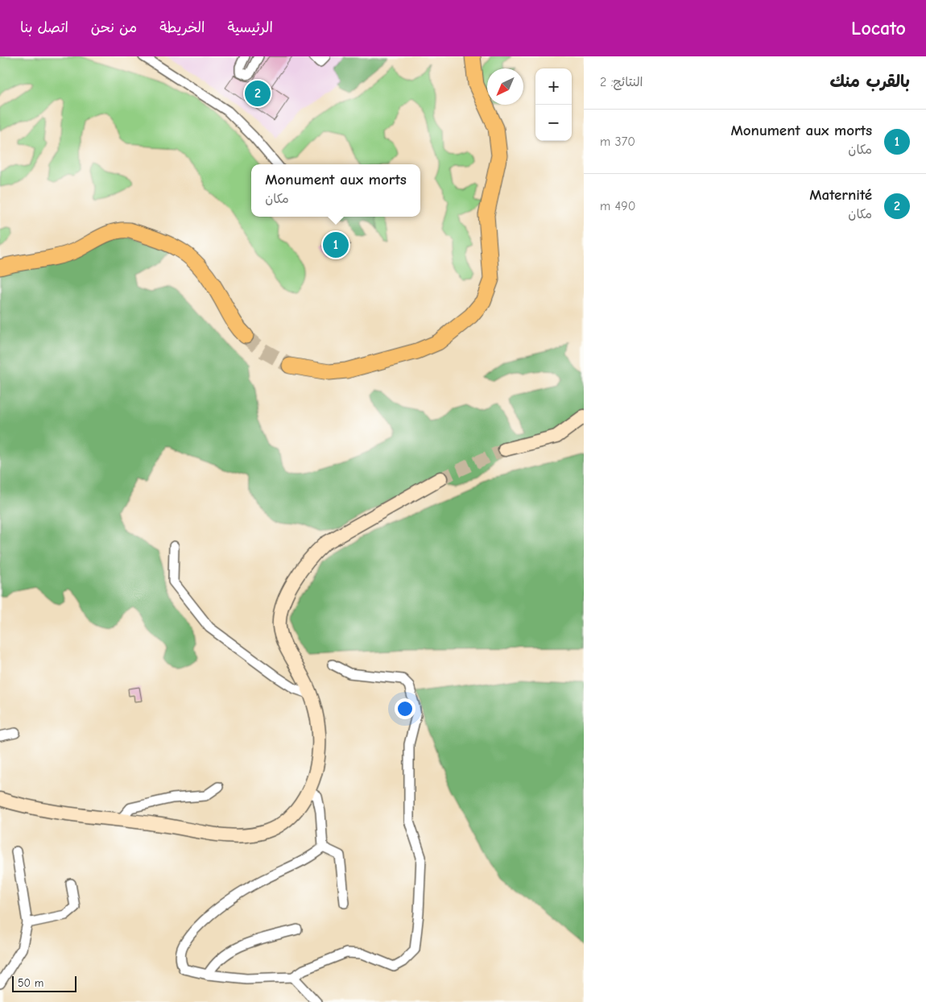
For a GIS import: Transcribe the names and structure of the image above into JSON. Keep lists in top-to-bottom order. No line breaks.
{"scale_bar":"50 m","north":"bottom left","page":{"header":"Locato","nav":["الرئيسية","الخريطة","من نحن","اتصل بنا"],"heading":["بالقرب منك","النتائج: 2"],"map_buttons":["+","−"],"pins":["2","1"],"list":[{"mark":"1","name":"Monument aux morts","note":"مكان","value":"370 m"},{"mark":"2","name":"Maternité","note":"مكان","value":"490 m"}],"popup":["Monument aux morts","مكان"],"scale":"50 m"}}
